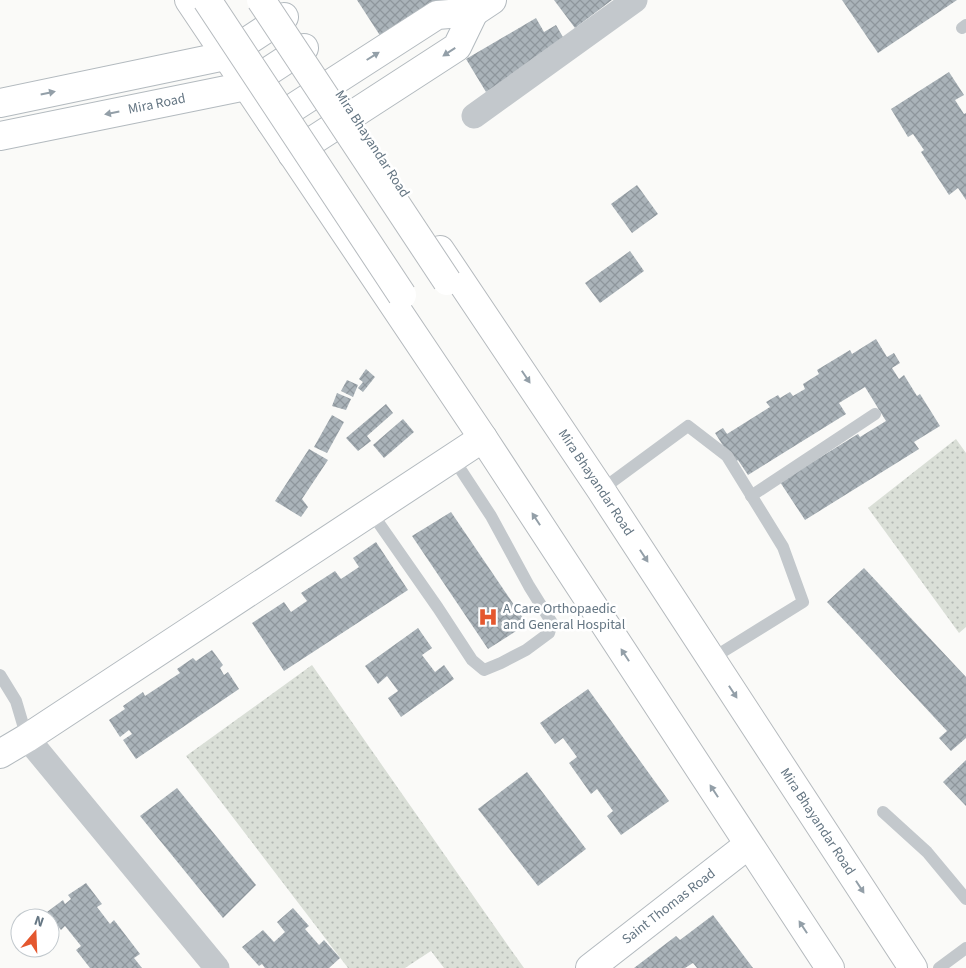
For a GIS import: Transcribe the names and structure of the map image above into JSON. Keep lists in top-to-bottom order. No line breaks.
{"streets":{"main road":["Mira Road","Mira Bhayandar Road","Saint Thomas Road"]},"crossings":[["Mira Road","Mira Bhayandar Road"]],"places":{"hospital":["A Care Orthopaedic and General Hospital"]},"north":"top"}
